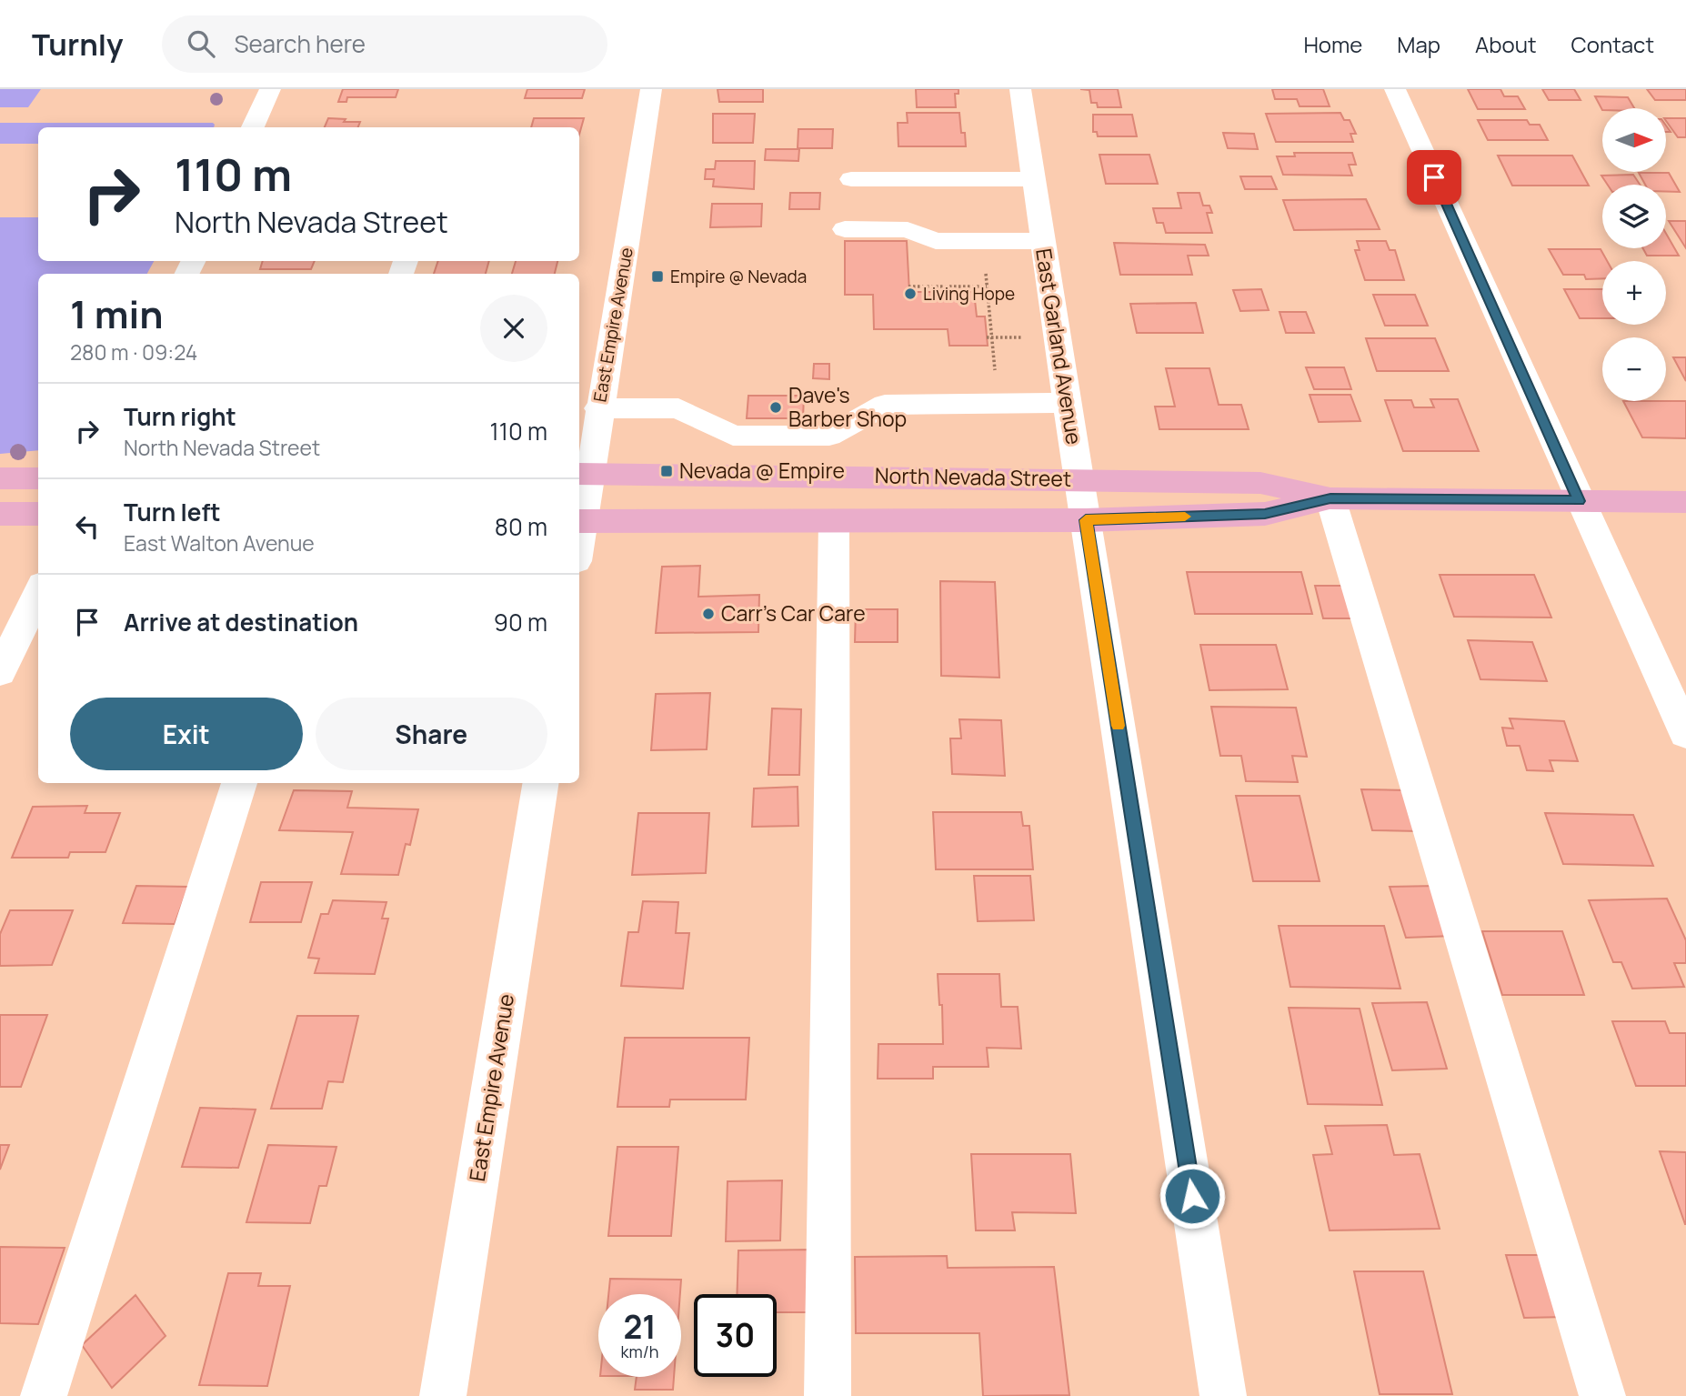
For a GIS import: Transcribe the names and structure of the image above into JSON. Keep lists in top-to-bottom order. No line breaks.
{"streets":{"main road":["North Nevada Street"],"street":["East Empire Avenue","East Garland Avenue"]},"crossings":[["East Empire Avenue","North Nevada Street"],["East Garland Avenue","North Nevada Street"]],"places":{"transit":["Empire @ Nevada","Nevada @ Empire"],"other":["Living Hope","Dave's Barber Shop","Carr's Car Care"]},"north":"right","page":{"header":"Turnly","search":"Search here","nav":["Home","Map","About","Contact"],"map_buttons":["+","−"],"turn":["110 m","North Nevada Street"],"heading":["1 min","280 m · 09:24"],"list":[{"name":"Turn right","note":"North Nevada Street","value":"110 m"},{"name":"Turn left","note":"East Walton Avenue","value":"80 m"},{"name":"Arrive at destination","value":"90 m"}],"buttons":["Exit","Share"],"speed":"21 km/h","limit":"30"}}
